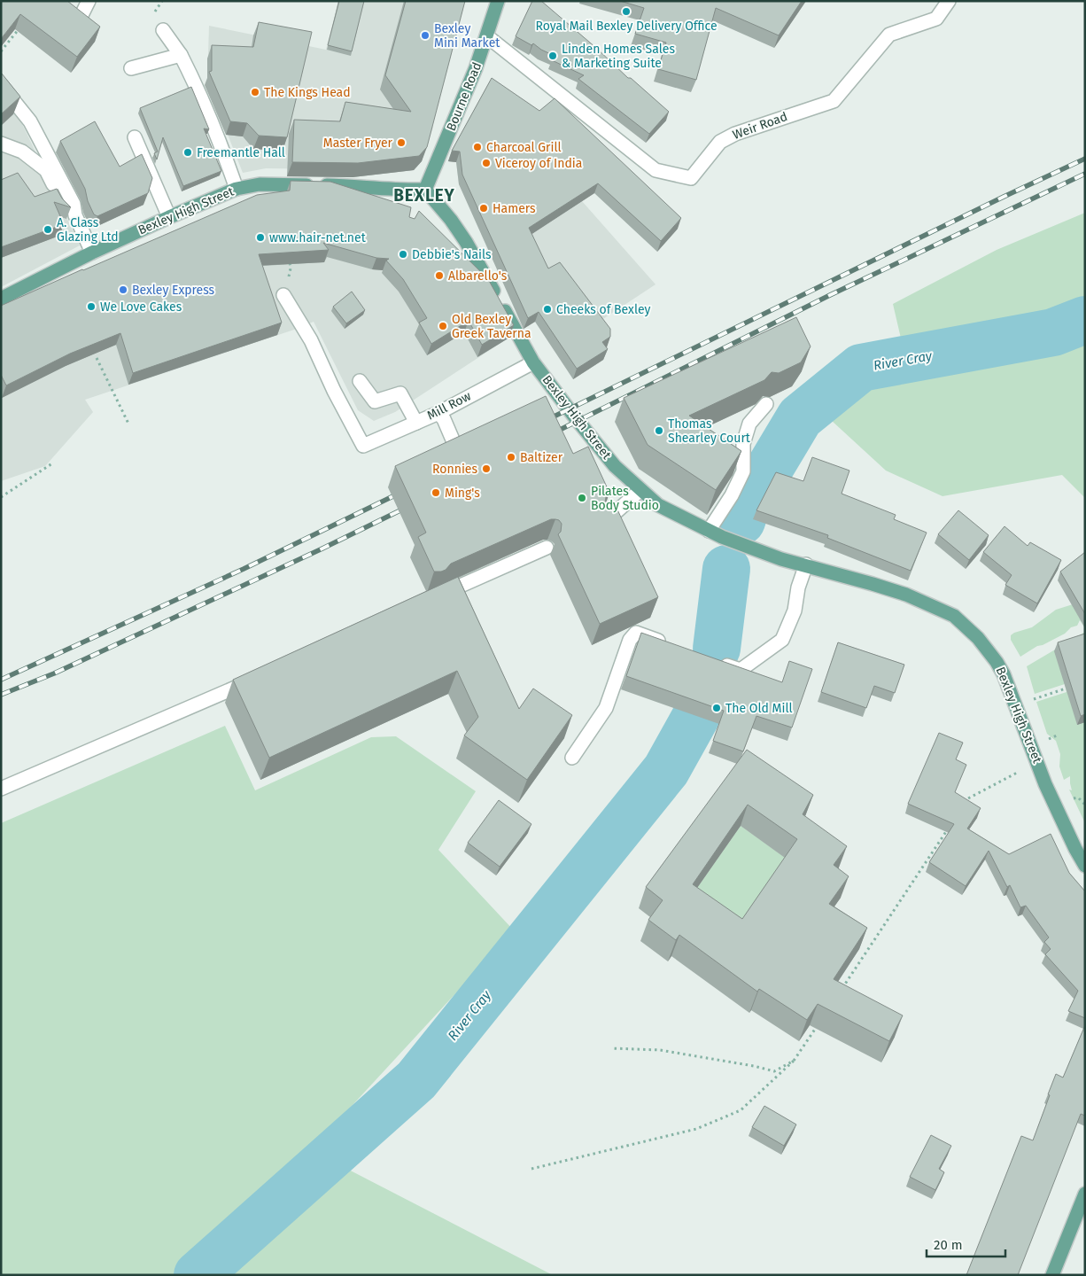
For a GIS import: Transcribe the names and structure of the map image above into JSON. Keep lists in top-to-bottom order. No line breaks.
{"streets":{"main road":["Bourne Road","Bexley High Street"],"street":["Weir Road","Mill Row"]},"crossings":[["Bourne Road","Weir Road"],["Bourne Road","Bexley High Street"],["Bexley High Street","Mill Row"]],"districts":["BEXLEY"],"water":["River Cray"],"places":["Royal Mail Bexley Delivery Office","Bexley Mini Market","Linden Homes Sales & Marketing Suite","The Kings Head","Master Fryer","Charcoal Grill","Freemantle Hall","Viceroy of India","Hamers","A. Class Glazing Ltd","www.hair-net.net","Debbie's Nails","Albarello's","Bexley Express","We Love Cakes","Cheeks of Bexley","Old Bexley Greek Taverna","Thomas Shearley Court","Baltizer","Ronnies","Ming's","Pilates Body Studio","The Old Mill"],"scale_bar":"20 m"}
